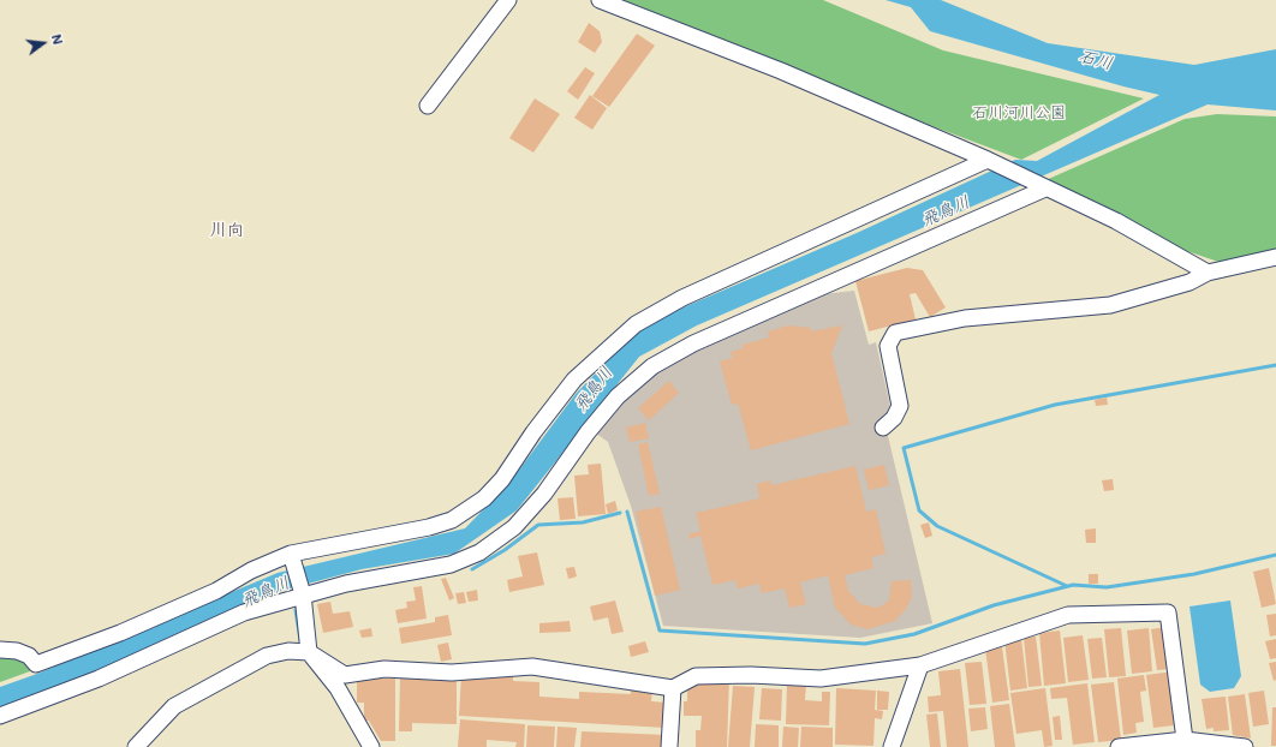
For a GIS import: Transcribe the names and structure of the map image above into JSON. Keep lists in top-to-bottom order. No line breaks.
{"districts":["川向"],"water":["石川","飛鳥川"],"parks":["石川河川公園"],"north":"right"}
